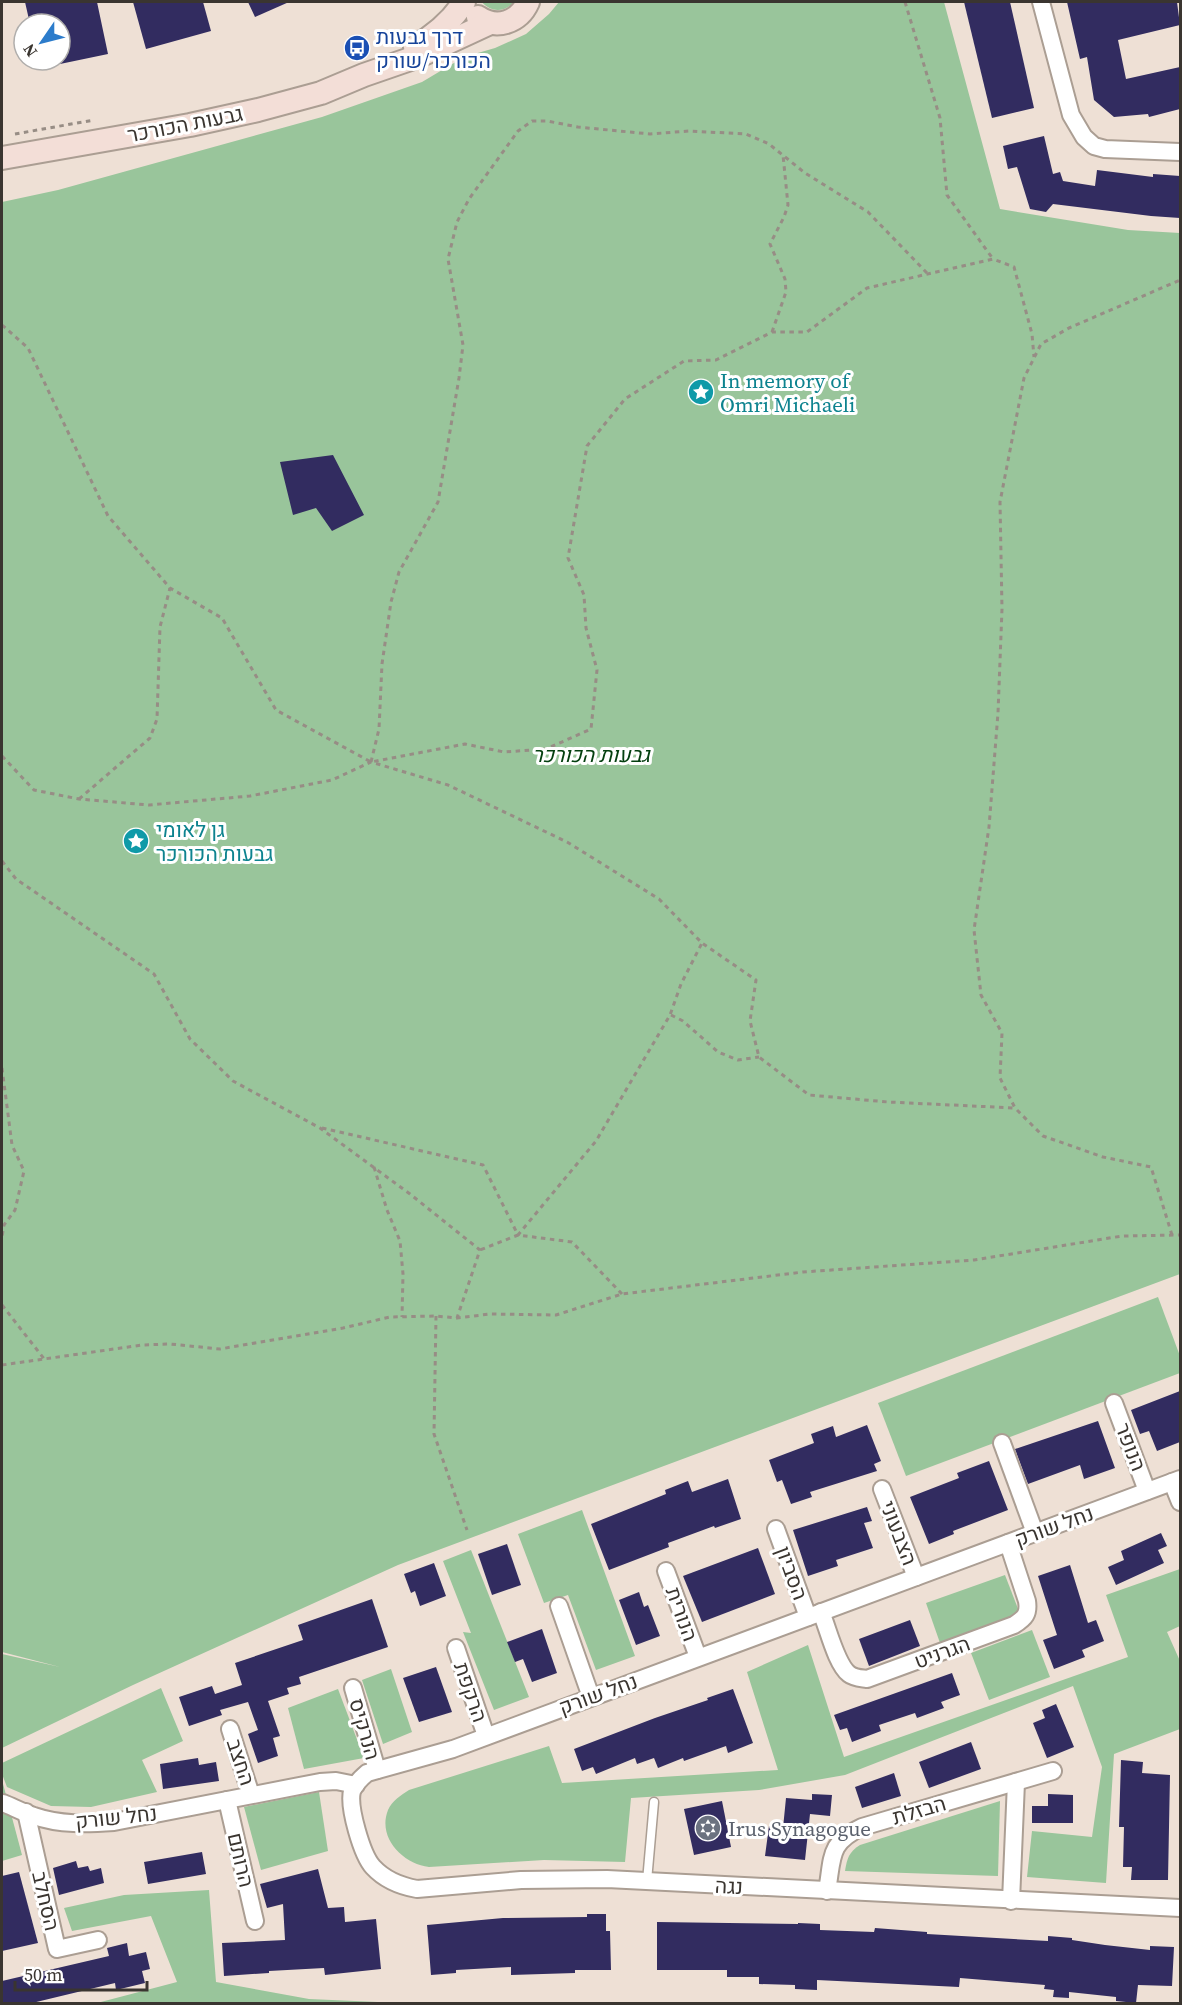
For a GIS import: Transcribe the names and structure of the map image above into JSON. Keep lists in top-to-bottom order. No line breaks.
{"streets":{"street":["גבעות הכורכר","הנופר","נחל שורק","הצבעוני","הסביון","הנורית","הגרניט","הרקפת","הנרקיס","החצב","הבזלת","הרותם","נגה","הסחלב"]},"crossings":[["הנופר","נחל שורק"],["נחל שורק","הצבעוני"],["נחל שורק","הסביון"],["נחל שורק","הנורית"],["נחל שורק","הגרניט"],["נחל שורק","הרקפת"],["נחל שורק","הנרקיס"],["נחל שורק","החצב"],["נחל שורק","הרותם"],["נחל שורק","נגה"],["נחל שורק","הסחלב"],["הסביון","הגרניט"],["הבזלת","נגה"]],"parks":["גבעות הכורכר"],"places":{"bus stop":["דרך גבעות הכורכר/שורק"],"place":["In memory of Omri Michaeli","גן לאומי גבעות הכורכר"],"synagogue":["Irus Synagogue"]},"scale_bar":"50 m","north":"bottom left"}
